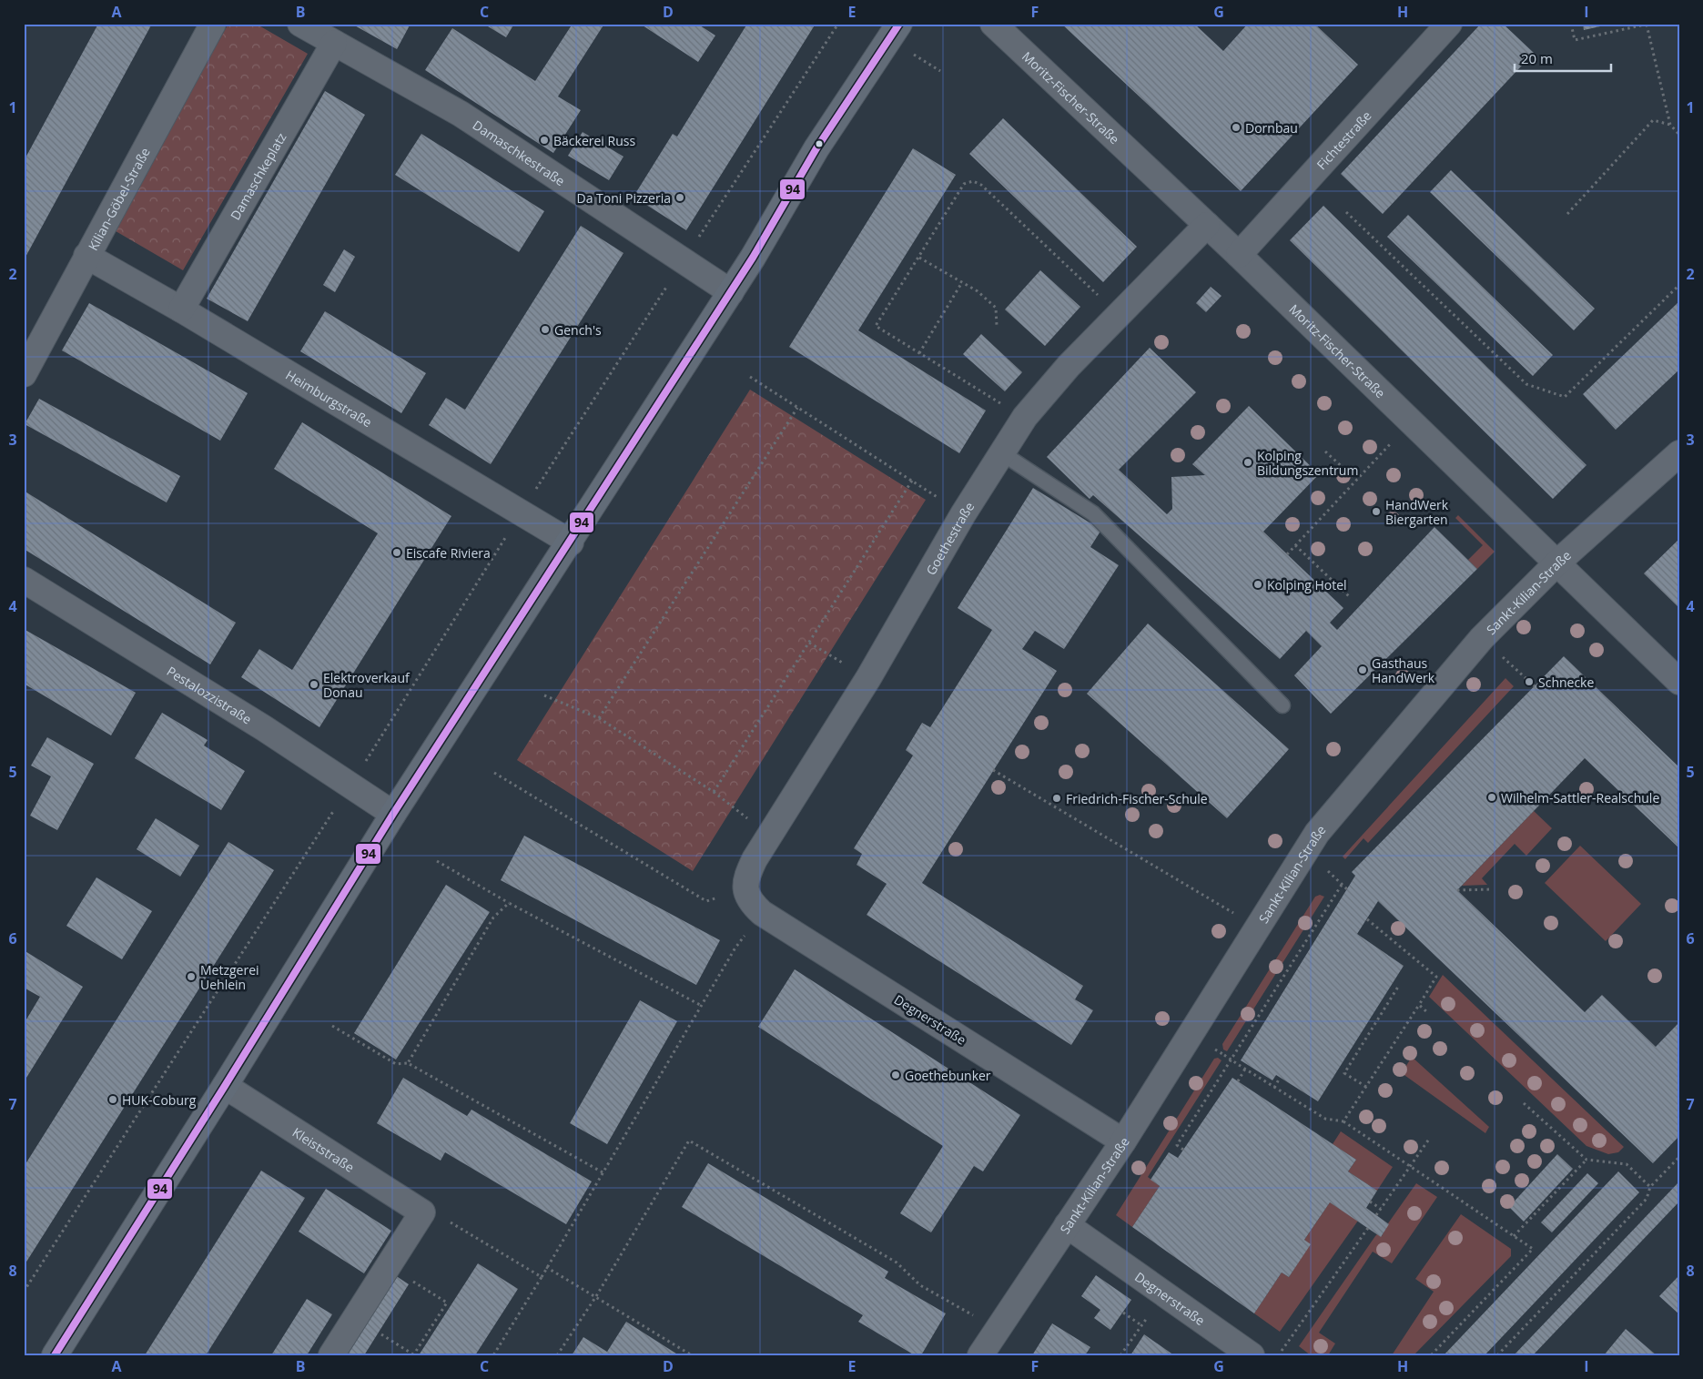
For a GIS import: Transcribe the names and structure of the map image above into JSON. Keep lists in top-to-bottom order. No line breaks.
{"streets":{"street":["Moritz-Fischer-Straße","Fichtestraße","Damaschkestraße","Damaschkeplatz","Kilian-Göbel-Straße","Heimburgstraße","Goethestraße","Sankt-Kilian-Straße","Pestalozzistraße","Degnerstraße","Kleiststraße"]},"crossings":[["Moritz-Fischer-Straße","Fichtestraße"],["Moritz-Fischer-Straße","Goethestraße"],["Moritz-Fischer-Straße","Sankt-Kilian-Straße"],["Damaschkestraße","Damaschkeplatz"],["Damaschkeplatz","Heimburgstraße"],["Kilian-Göbel-Straße","Heimburgstraße"],["Goethestraße","Degnerstraße"],["Sankt-Kilian-Straße","Degnerstraße"]],"places":["Dornbau","Bäckerei Russ","Da Toni Pizzeria","Gench's","Kolping Bildungszentrum","HandWerk Biergarten","Eiscafe Riviera","Kolping Hotel","Gasthaus HandWerk","Schnecke","Elektroverkauf Donau","Wilhelm-Sattler-Realschule","Friedrich-Fischer-Schule","Metzgerei Uehlein","Goethebunker","HUK-Coburg"],"lines":["transit line 94"],"scale_bar":"20 m","grid":{"columns":["A","B","C","D","E","F","G","H","I"],"rows":["1","2","3","4","5","6","7","8"]}}
